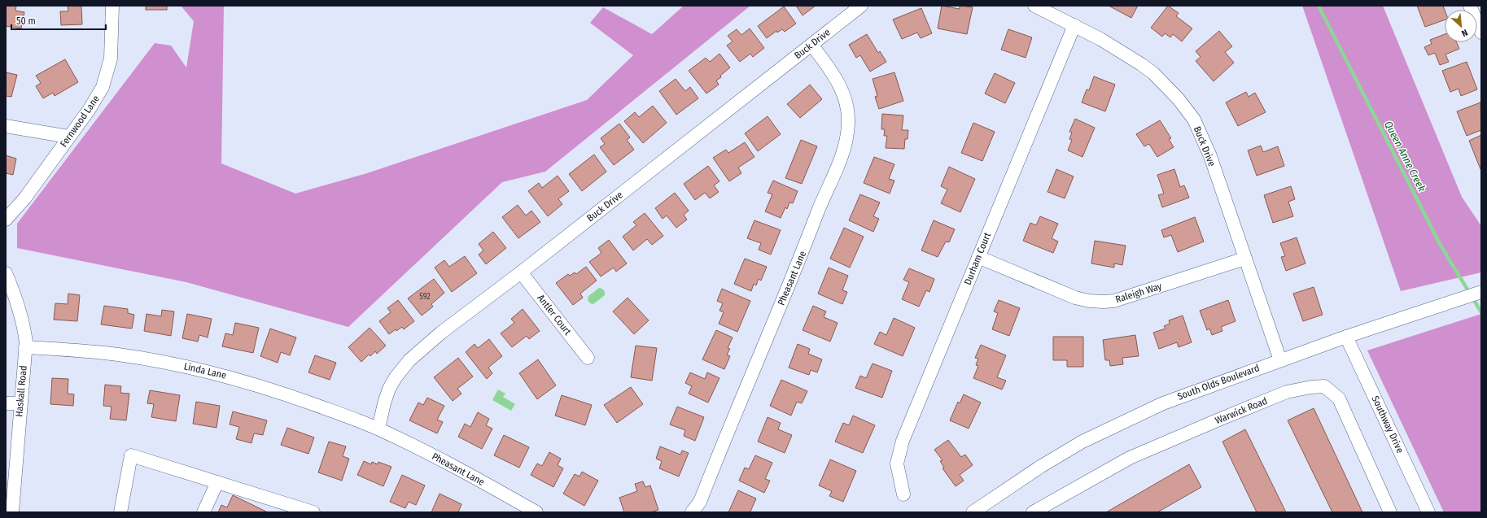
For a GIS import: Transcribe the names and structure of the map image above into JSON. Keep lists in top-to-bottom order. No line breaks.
{"streets":{"street":["Buck Drive","Fernwood Lane","Durham Court","Pheasant Lane","Raleigh Way","Antler Court","Linda Lane","South Olds Boulevard","Haskall Road","Warwick Road","Southway Drive"]},"crossings":[["Buck Drive","Durham Court"],["Buck Drive","Pheasant Lane"],["Buck Drive","Raleigh Way"],["Buck Drive","Antler Court"],["Buck Drive","Linda Lane"],["Buck Drive","South Olds Boulevard"],["Durham Court","Raleigh Way"],["Pheasant Lane","Linda Lane"],["Linda Lane","Haskall Road"],["South Olds Boulevard","Southway Drive"]],"water":["Queen Anne Creek"],"house_numbers":["592"],"scale_bar":"50 m","north":"bottom right"}
